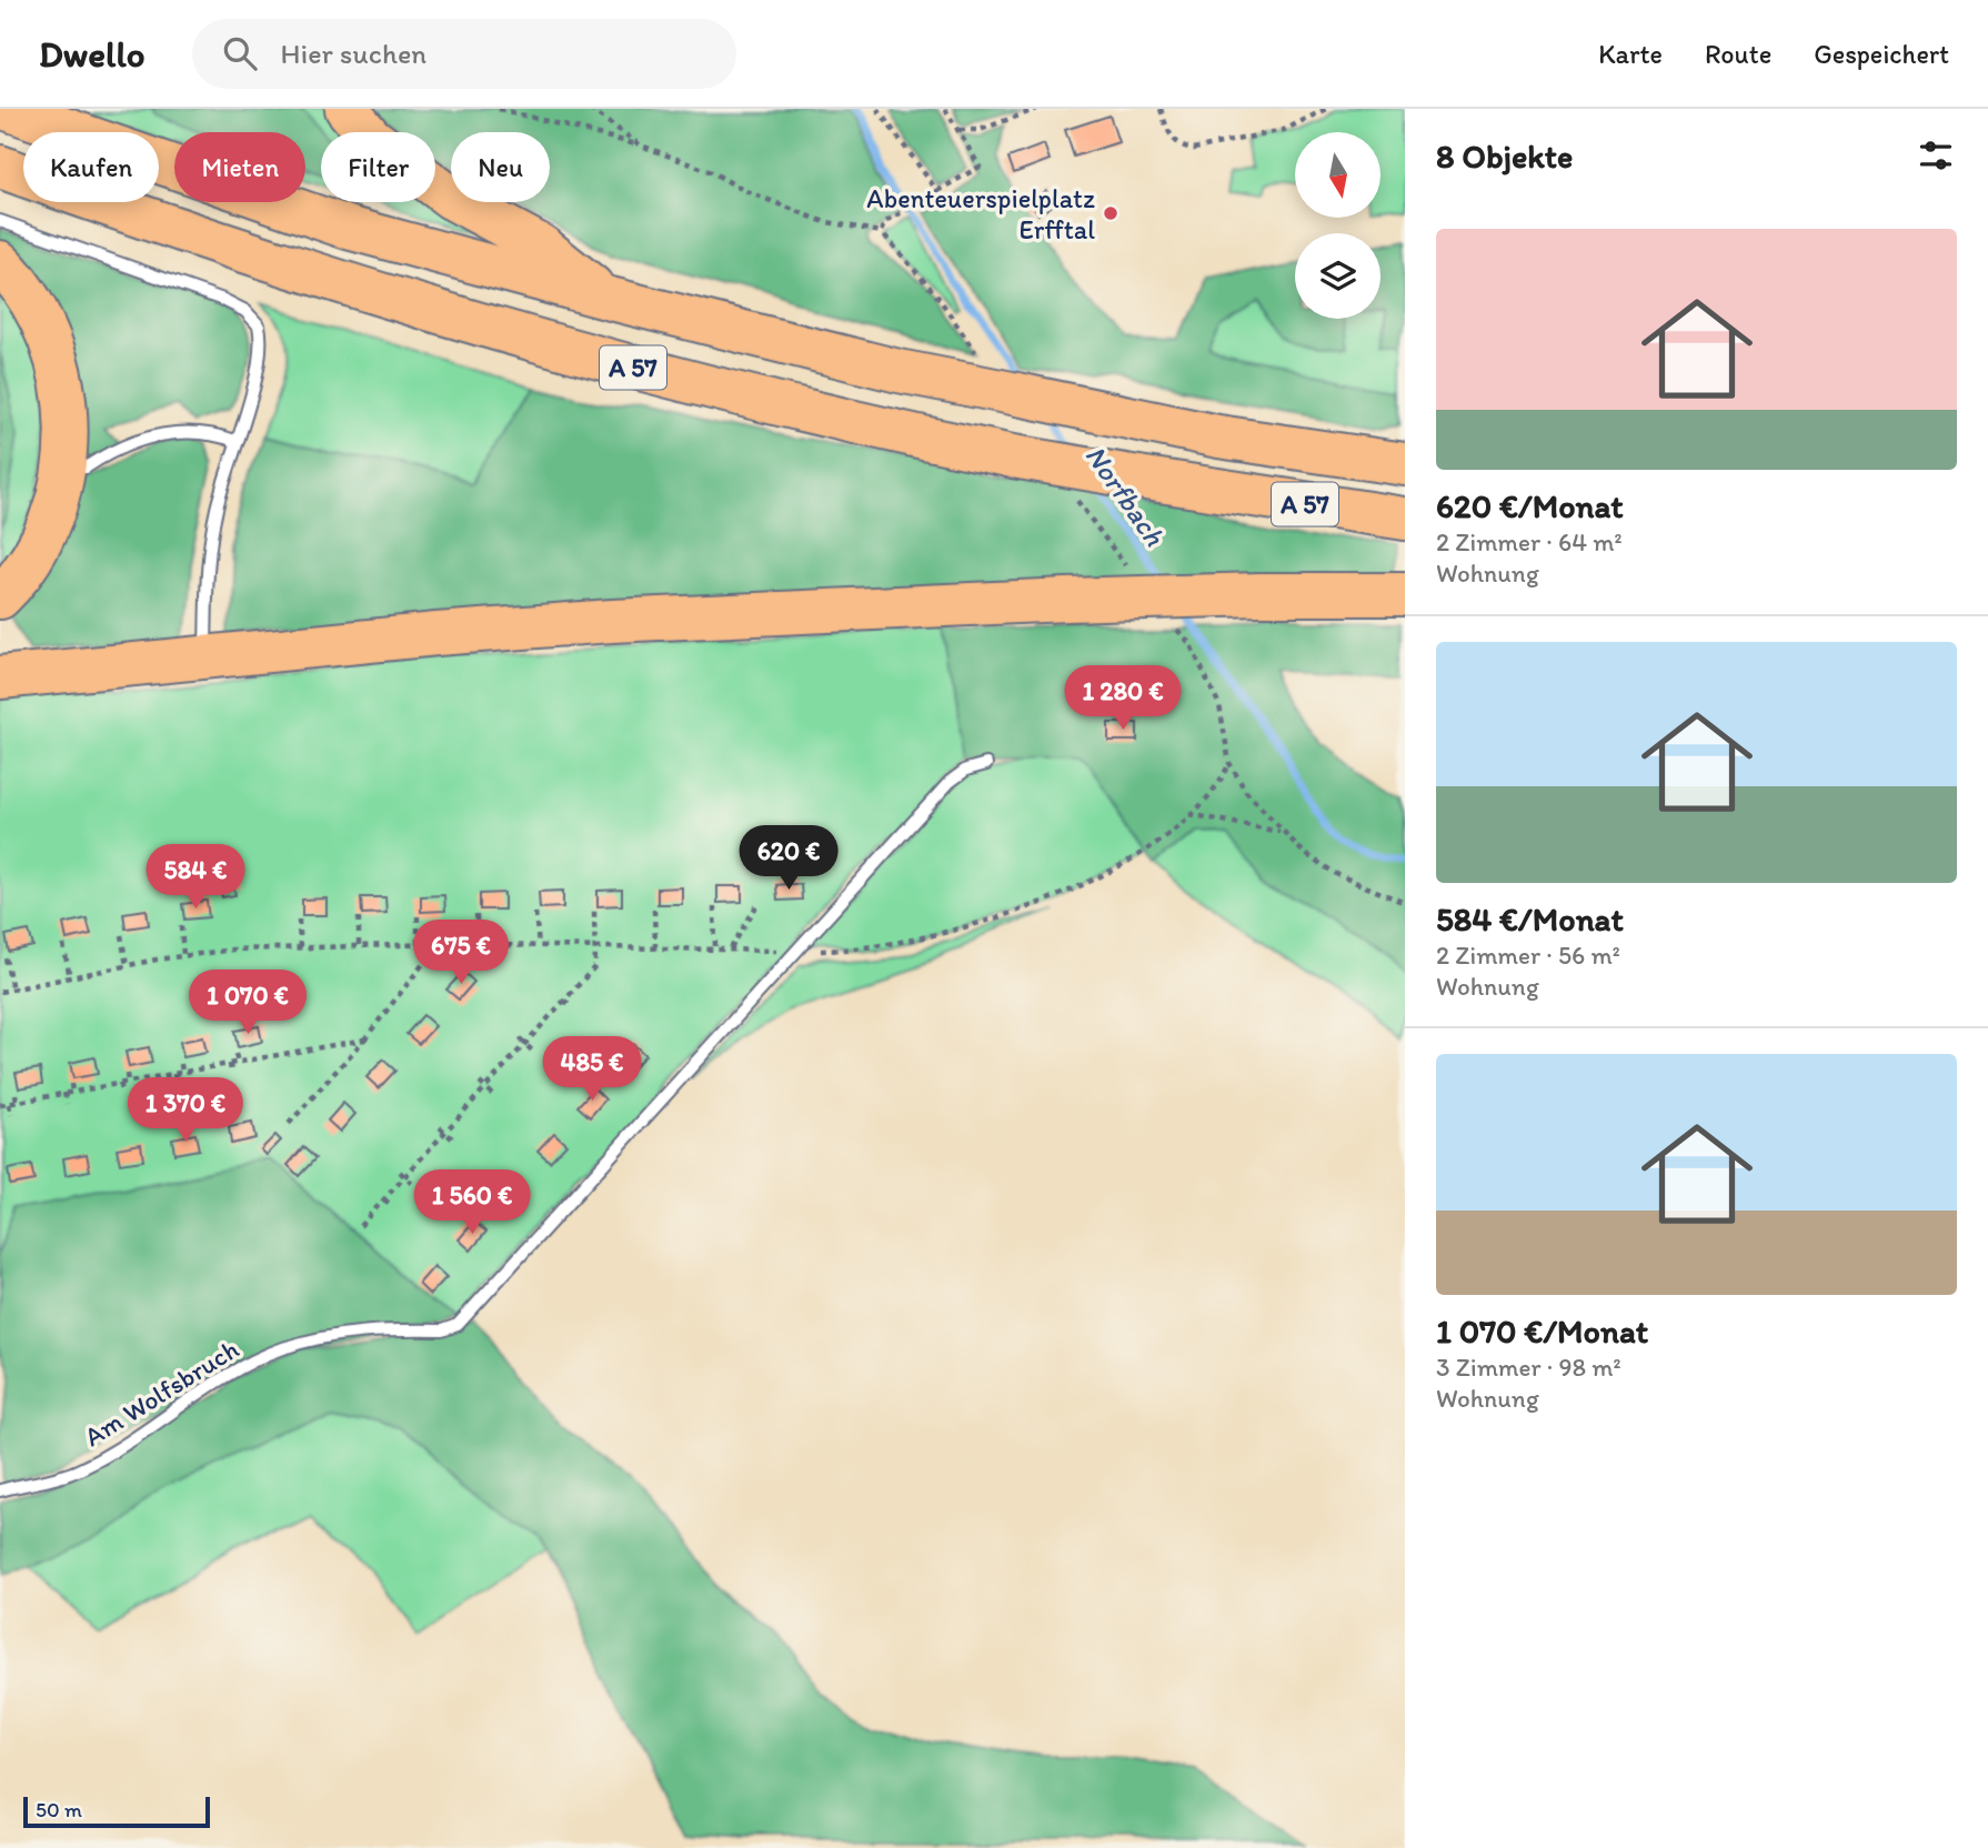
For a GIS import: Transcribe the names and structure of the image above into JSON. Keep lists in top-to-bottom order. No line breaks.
{"streets":{"highway":["A 57"],"lane":["Am Wolfsbruch"]},"water":["Norfbach"],"places":["Abenteuerspielplatz Erfftal"],"scale_bar":"50 m","north":"bottom","page":{"header":"Dwello","search":"Hier suchen","nav":["Karte","Route","Gespeichert"],"heading":"8 Objekte","chip":["Kaufen","Mieten","Filter","Neu"],"list":[{"name":"620 €/Monat","note":"2 Zimmer · 64 m² · Wohnung"},{"name":"584 €/Monat","note":"2 Zimmer · 56 m² · Wohnung"},{"name":"1 070 €/Monat","note":"3 Zimmer · 98 m² · Wohnung"}],"price":["1 280 €","620 €","584 €","675 €","1 070 €","485 €","1 370 €","1 560 €"],"scale":"50 m"}}
